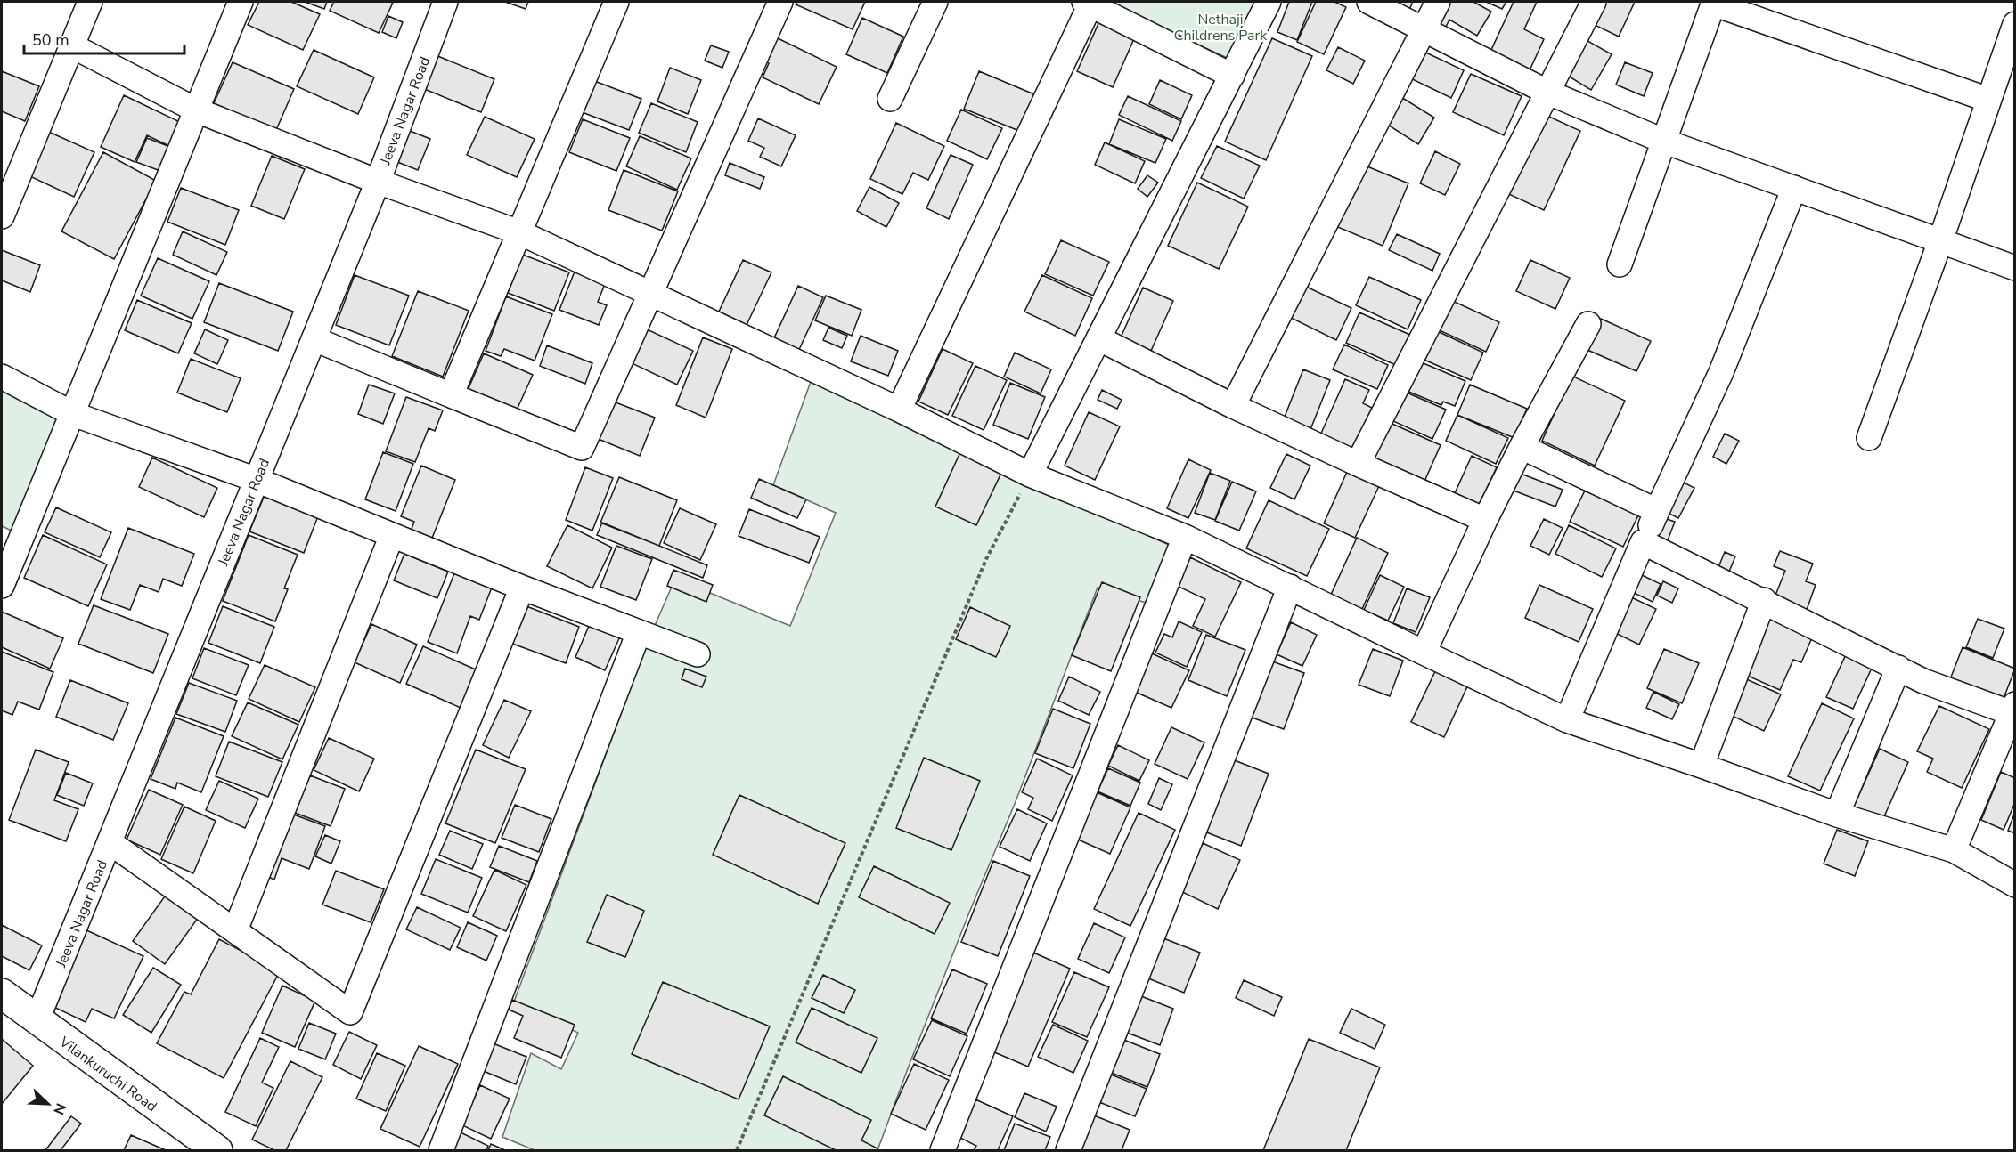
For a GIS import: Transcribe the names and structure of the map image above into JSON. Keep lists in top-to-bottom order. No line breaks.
{"streets":{"main road":["Vilankuruchi Road"],"street":["Jeeva Nagar Road"]},"crossings":[["Jeeva Nagar Road","Vilankuruchi Road"]],"parks":["Nethaji Childrens Park"],"scale_bar":"50 m","north":"bottom right"}
